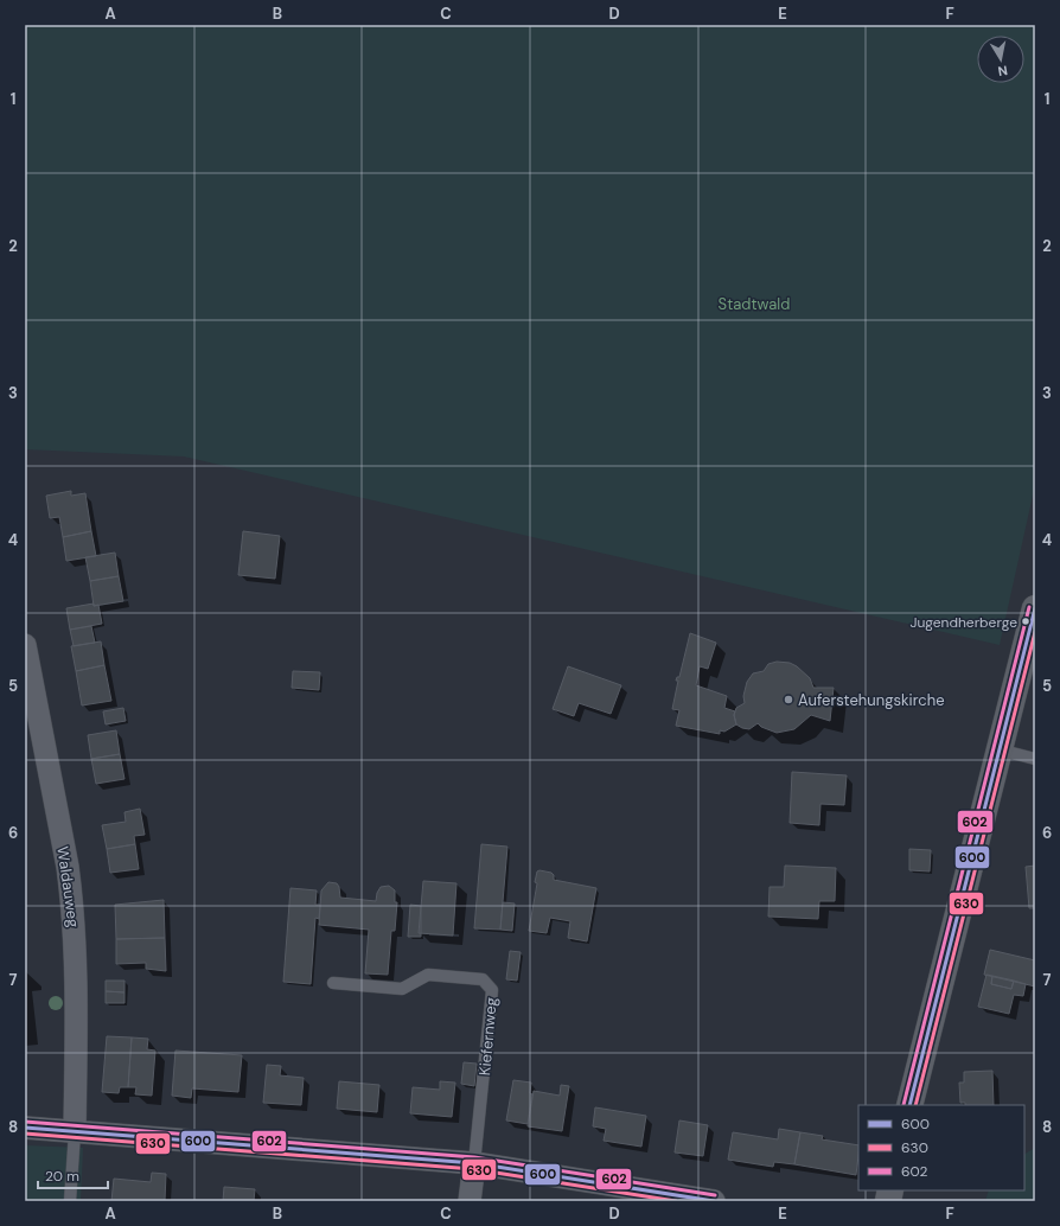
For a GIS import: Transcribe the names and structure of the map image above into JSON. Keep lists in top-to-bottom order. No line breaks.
{"streets":{"street":["Waldauweg"],"lane":["Kiefernweg"]},"parks":["Stadtwald"],"places":["Jugendherberge","Auferstehungskirche"],"lines":["transit line 602","transit line 600","transit line 630"],"legend":["600","630","602"],"scale_bar":"20 m","north":"bottom","grid":{"columns":["A","B","C","D","E","F"],"rows":["1","2","3","4","5","6","7","8"]}}
